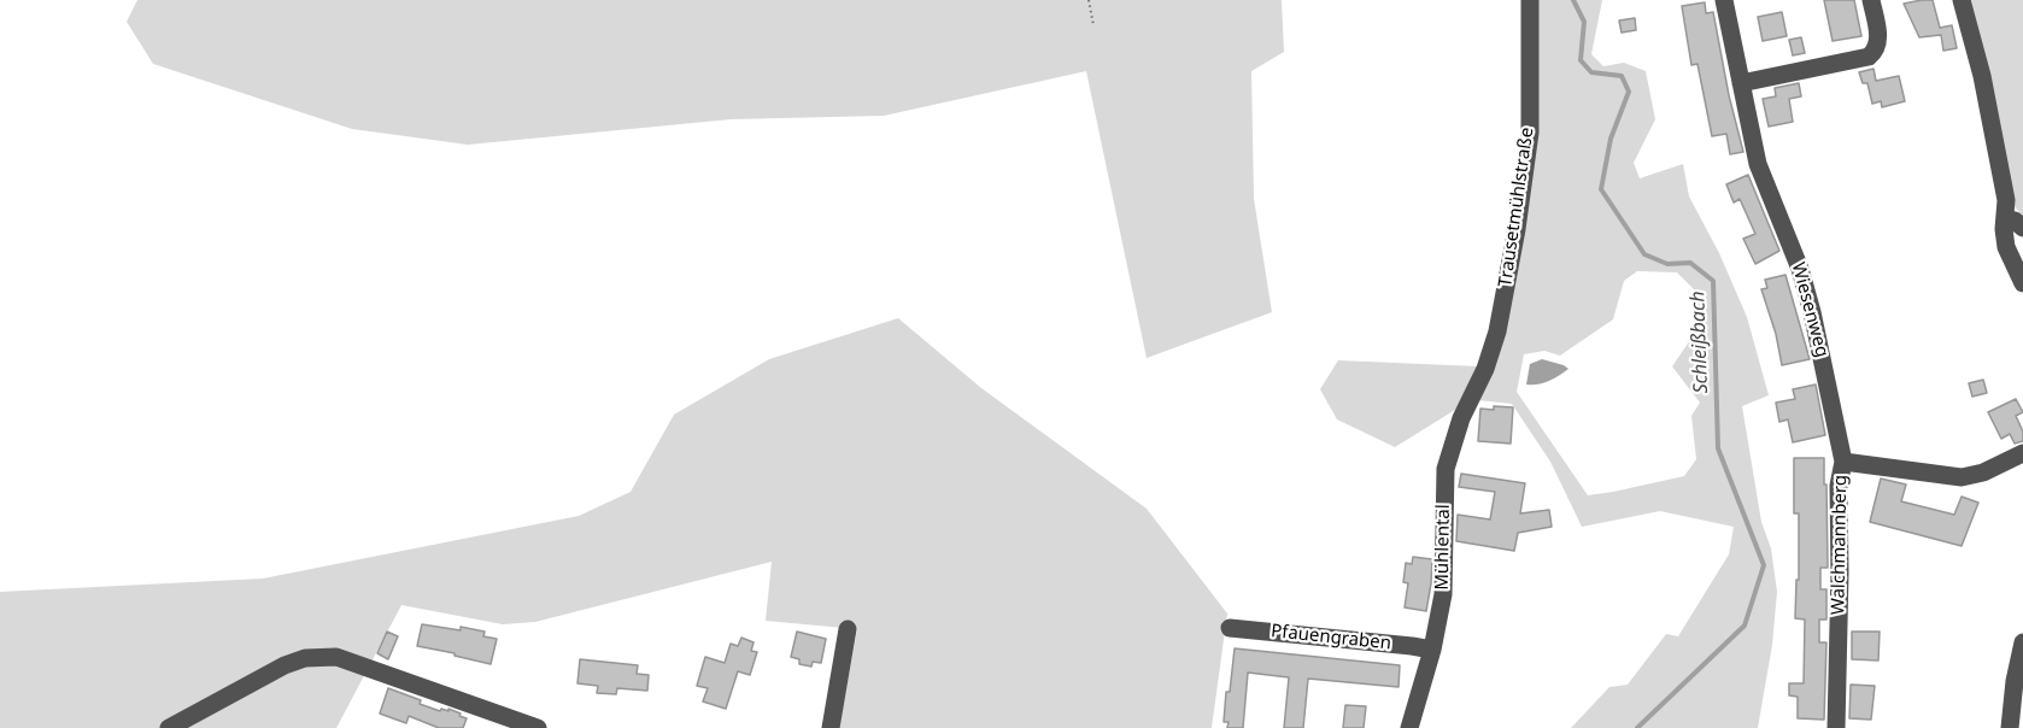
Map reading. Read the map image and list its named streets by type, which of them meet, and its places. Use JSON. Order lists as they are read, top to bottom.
{
  "streets": {
    "street": [
      "Trausetmühlstraße",
      "Wiesenweg",
      "Walchmannberg",
      "Mühlental",
      "Pfauengraben"
    ]
  },
  "crossings": [
    ["Trausetmühlstraße", "Mühlental"],
    ["Wiesenweg", "Walchmannberg"],
    ["Mühlental", "Pfauengraben"]
  ],
  "water": ["Schleißbach"]
}
